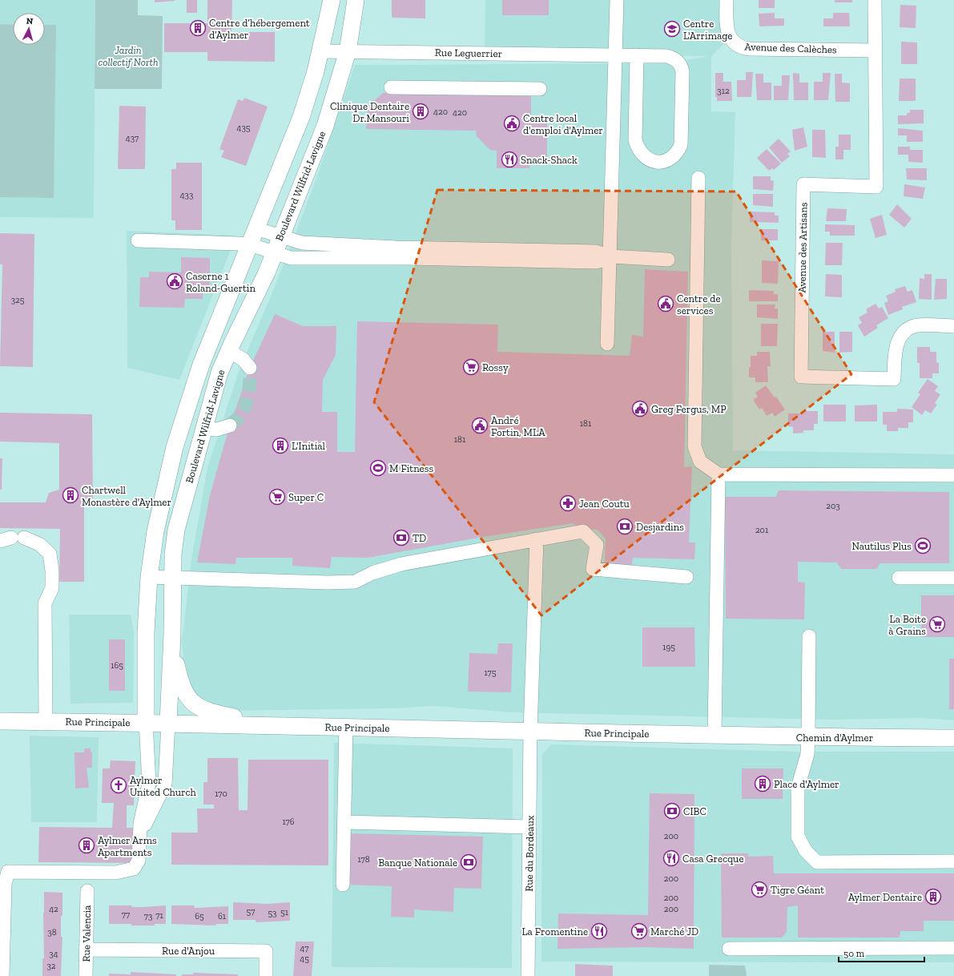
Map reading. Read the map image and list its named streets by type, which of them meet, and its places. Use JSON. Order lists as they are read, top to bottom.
{
  "streets": {
    "main road": ["Boulevard Wilfrid-Lavigne", "Rue Principale", "Chemin d'Aylmer"],
    "street": [
      "Avenue des Calèches",
      "Rue Leguerrier",
      "Avenue des Artisans",
      "Rue du Bordeaux",
      "Rue Valencia",
      "Rue d'Anjou"
    ]
  },
  "crossings": [
    ["Avenue des Calèches", "Avenue des Artisans"],
    ["Rue Leguerrier", "Boulevard Wilfrid-Lavigne"],
    ["Boulevard Wilfrid-Lavigne", "Rue Principale"],
    ["Rue Principale", "Chemin d'Aylmer"],
    ["Rue Principale", "Rue du Bordeaux"],
    ["Rue Valencia", "Rue d'Anjou"]
  ],
  "parks": ["Jardin collectif North"],
  "places": {
    "building": [
      "Centre d’hébergement d’Aylmer",
      "Clinique Dentaire Dr.Mansouri",
      "L'Initial",
      "Chartwell Monastère d'Aylmer",
      "Place d'Aylmer",
      "Aylmer Arms Apartments",
      "Aylmer Dentaire"
    ],
    "school or university": ["Centre L'Arrimage"],
    "public building": [
      "Centre local d'emploi d'Aylmer",
      "Caserne 1 Roland-Guertin",
      "Centre de services",
      "Greg Fergus, MP",
      "André Fortin, MLA"
    ],
    "restaurant": ["Snack-Shack", "Casa Grecque", "La Fromentine"],
    "supermarket": [
      "Rossy",
      "Super C",
      "La Boite à Grains",
      "Tigre Géant",
      "Marché JD"
    ],
    "sports": ["M Fitness", "Nautilus Plus"],
    "pharmacy": ["Jean Coutu"],
    "bank": [
      "Desjardins",
      "TD",
      "CIBC",
      "Banque Nationale"
    ],
    "church": ["Aylmer United Church"]
  },
  "house_numbers": [
    "312",
    "420",
    "420",
    "435",
    "437",
    "433",
    "325",
    "181",
    "181",
    "203",
    "201",
    "195",
    "165",
    "175",
    "170",
    "176",
    "200",
    "178",
    "200",
    "200",
    "42",
    "200",
    "57",
    "51",
    "53",
    "77",
    "71",
    "73",
    "65",
    "61",
    "38",
    "47",
    "34",
    "45",
    "32"
  ],
  "scale_bar": "50 m",
  "north": "top"
}
